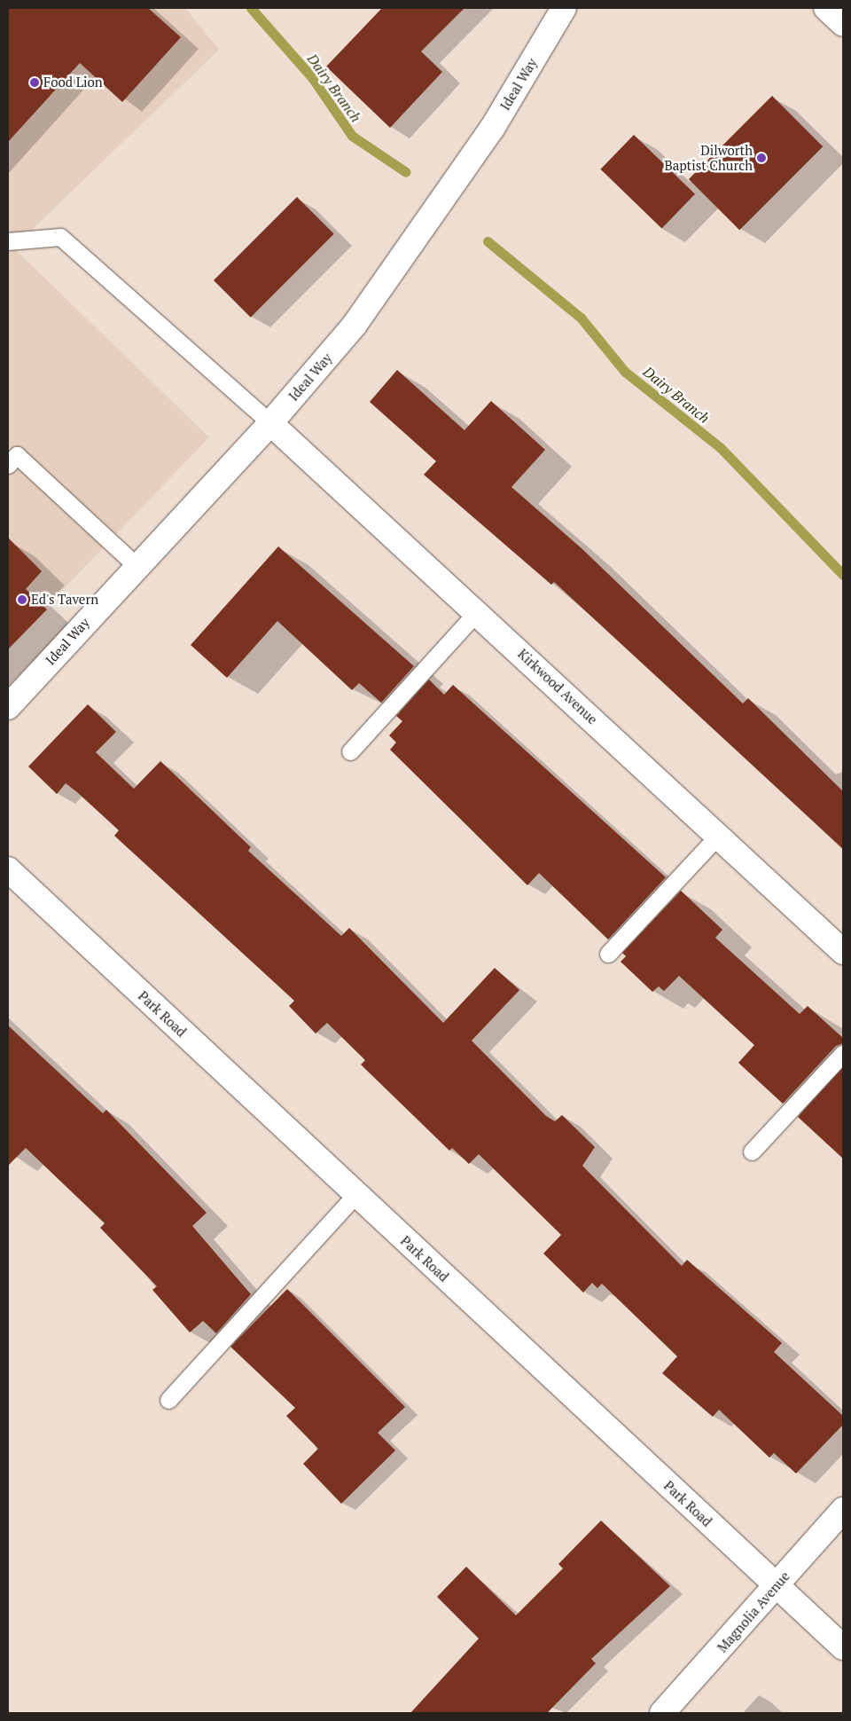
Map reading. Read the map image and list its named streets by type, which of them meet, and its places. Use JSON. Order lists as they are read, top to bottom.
{
  "streets": {
    "street": [
      "Ideal Way",
      "Kirkwood Avenue",
      "Park Road",
      "Magnolia Avenue"
    ]
  },
  "crossings": [
    ["Ideal Way", "Kirkwood Avenue"],
    ["Park Road", "Magnolia Avenue"]
  ],
  "water": ["Dairy Branch"],
  "places": ["Food Lion", "Dilworth Baptist Church", "Ed's Tavern"]
}
